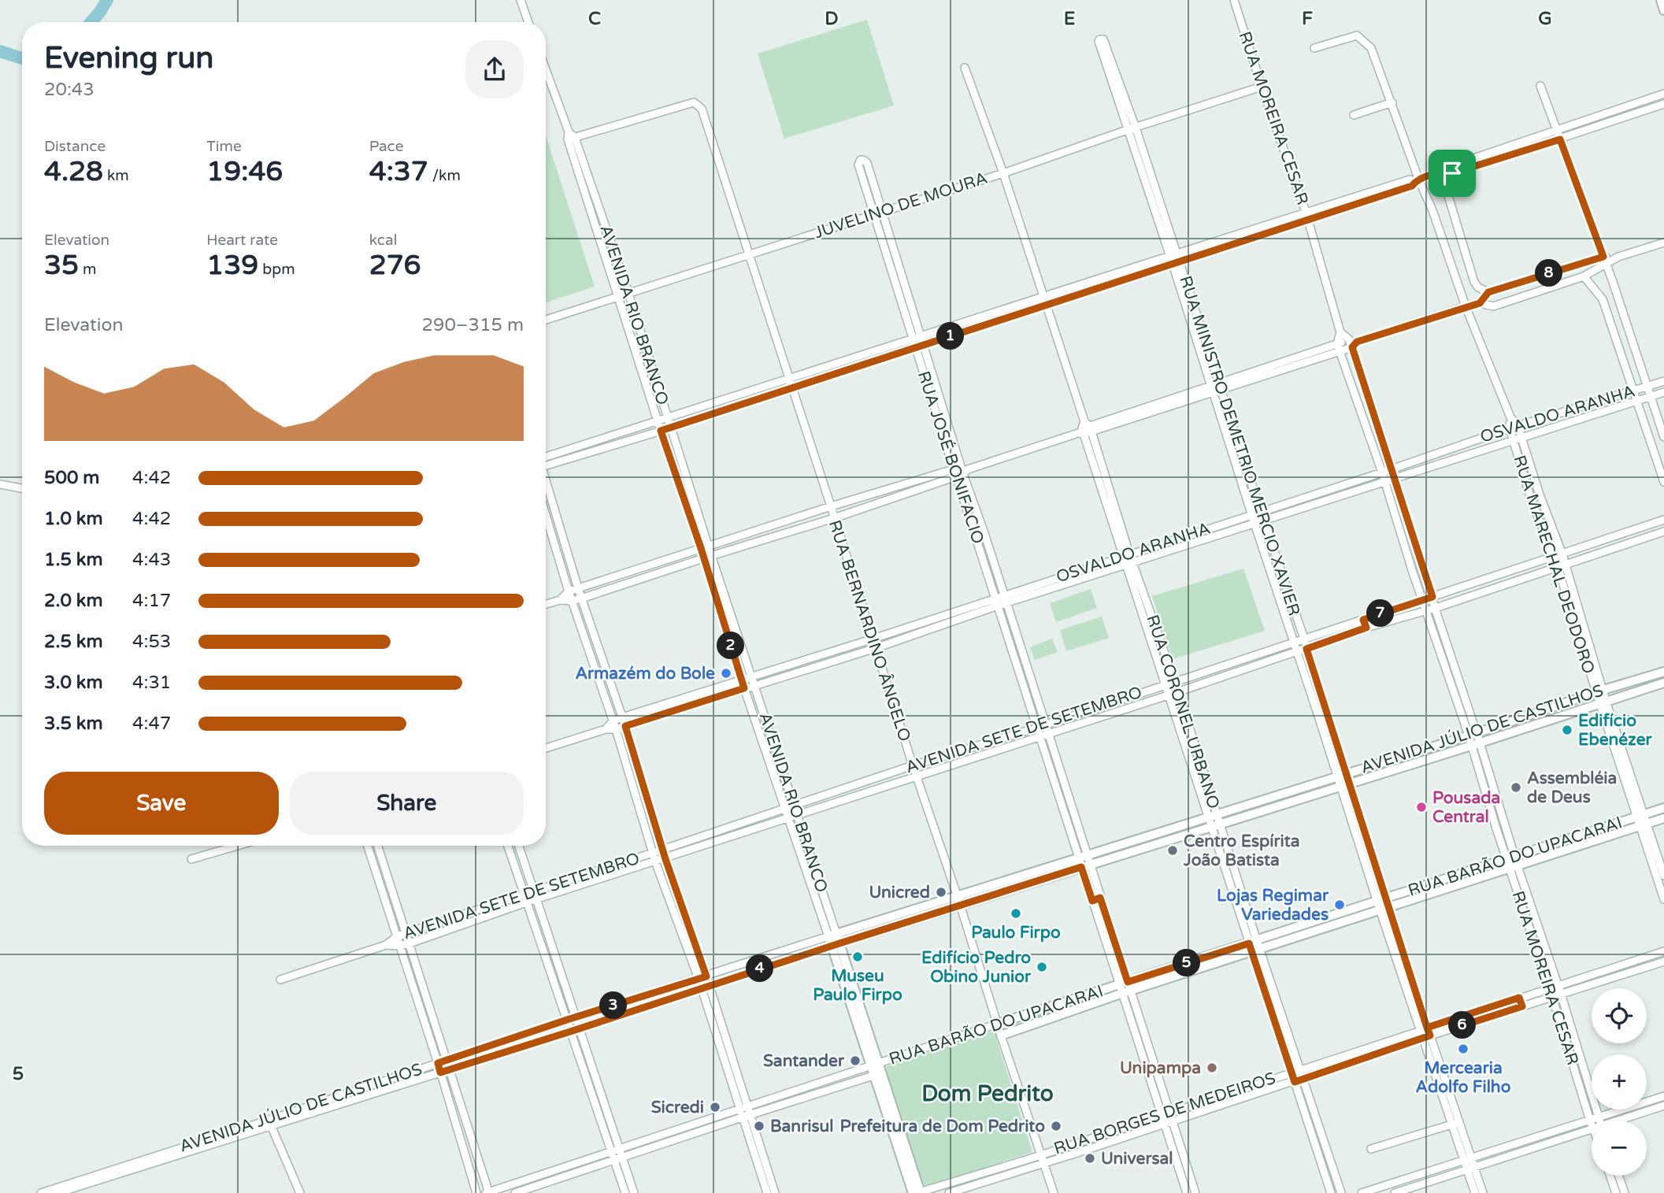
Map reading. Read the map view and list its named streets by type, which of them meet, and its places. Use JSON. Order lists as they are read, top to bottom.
{
  "streets": {
    "street": [
      "RUA MOREIRA CESAR",
      "JUVELINO DE MOURA",
      "AVENIDA RIO BRANCO",
      "OSVALDO ARANHA",
      "RUA MINISTRO DEMETRIO MERCIO XAVIER",
      "RUA JOSÉ BONIFACIO",
      "RUA MARECHAL DEODORO",
      "RUA BERNARDINO ÂNGELO",
      "RUA CORONEL URBANO",
      "AVENIDA JÚLIO DE CASTILHOS",
      "AVENIDA SETE DE SETEMBRO",
      "RUA BARÃO DO UPACARAI",
      "RUA BORGES DE MEDEIROS"
    ]
  },
  "crossings": [
    ["RUA MOREIRA CESAR", "JUVELINO DE MOURA"],
    ["RUA MOREIRA CESAR", "OSVALDO ARANHA"],
    ["RUA MOREIRA CESAR", "AVENIDA JÚLIO DE CASTILHOS"],
    ["RUA MOREIRA CESAR", "AVENIDA SETE DE SETEMBRO"],
    ["RUA MOREIRA CESAR", "RUA BARÃO DO UPACARAI"],
    ["RUA MOREIRA CESAR", "RUA BORGES DE MEDEIROS"],
    ["JUVELINO DE MOURA", "AVENIDA RIO BRANCO"],
    ["JUVELINO DE MOURA", "RUA MINISTRO DEMETRIO MERCIO XAVIER"],
    ["JUVELINO DE MOURA", "RUA JOSÉ BONIFACIO"],
    ["JUVELINO DE MOURA", "RUA BERNARDINO ÂNGELO"],
    ["JUVELINO DE MOURA", "RUA CORONEL URBANO"],
    ["AVENIDA RIO BRANCO", "OSVALDO ARANHA"],
    ["AVENIDA RIO BRANCO", "RUA BERNARDINO ÂNGELO"],
    ["AVENIDA RIO BRANCO", "AVENIDA JÚLIO DE CASTILHOS"],
    ["AVENIDA RIO BRANCO", "AVENIDA SETE DE SETEMBRO"],
    ["AVENIDA RIO BRANCO", "RUA BARÃO DO UPACARAI"],
    ["AVENIDA RIO BRANCO", "RUA BORGES DE MEDEIROS"],
    ["OSVALDO ARANHA", "RUA MINISTRO DEMETRIO MERCIO XAVIER"],
    ["OSVALDO ARANHA", "RUA JOSÉ BONIFACIO"],
    ["OSVALDO ARANHA", "RUA MARECHAL DEODORO"],
    ["OSVALDO ARANHA", "RUA BERNARDINO ÂNGELO"],
    ["OSVALDO ARANHA", "RUA CORONEL URBANO"],
    ["RUA MINISTRO DEMETRIO MERCIO XAVIER", "AVENIDA JÚLIO DE CASTILHOS"],
    ["RUA MINISTRO DEMETRIO MERCIO XAVIER", "AVENIDA SETE DE SETEMBRO"],
    ["RUA MINISTRO DEMETRIO MERCIO XAVIER", "RUA BARÃO DO UPACARAI"],
    ["RUA MINISTRO DEMETRIO MERCIO XAVIER", "RUA BORGES DE MEDEIROS"],
    ["RUA JOSÉ BONIFACIO", "AVENIDA JÚLIO DE CASTILHOS"],
    ["RUA JOSÉ BONIFACIO", "AVENIDA SETE DE SETEMBRO"],
    ["RUA JOSÉ BONIFACIO", "RUA BARÃO DO UPACARAI"],
    ["RUA JOSÉ BONIFACIO", "RUA BORGES DE MEDEIROS"],
    ["RUA MARECHAL DEODORO", "AVENIDA JÚLIO DE CASTILHOS"],
    ["RUA MARECHAL DEODORO", "AVENIDA SETE DE SETEMBRO"],
    ["RUA MARECHAL DEODORO", "RUA BARÃO DO UPACARAI"],
    ["RUA BERNARDINO ÂNGELO", "AVENIDA JÚLIO DE CASTILHOS"],
    ["RUA BERNARDINO ÂNGELO", "AVENIDA SETE DE SETEMBRO"],
    ["RUA BERNARDINO ÂNGELO", "RUA BARÃO DO UPACARAI"],
    ["RUA BERNARDINO ÂNGELO", "RUA BORGES DE MEDEIROS"],
    ["RUA CORONEL URBANO", "AVENIDA JÚLIO DE CASTILHOS"],
    ["RUA CORONEL URBANO", "AVENIDA SETE DE SETEMBRO"],
    ["RUA CORONEL URBANO", "RUA BARÃO DO UPACARAI"],
    ["RUA CORONEL URBANO", "RUA BORGES DE MEDEIROS"]
  ],
  "districts": ["Dom Pedrito"],
  "places": [
    "Armazém do Bole",
    "Edifício Ebenézer",
    "Assembléia de Deus",
    "Pousada Central",
    "Centro Espírita João Batista",
    "Unicred",
    "Lojas Regimar Variedades",
    "Paulo Firpo",
    "Museu Paulo Firpo",
    "Edifício Pedro Obino Junior",
    "Mercearia Adolfo Filho",
    "Santander",
    "Unipampa",
    "Sicredi",
    "Banrisul",
    "Prefeitura de Dom Pedrito",
    "Universal"
  ],
  "page": {
    "heading": ["Evening run", "20:43"],
    "stats": [
      ["Distance", "4.28 km"],
      ["Time", "19:46"],
      ["Pace", "4:37 /km"],
      ["Elevation", "35 m"],
      ["Heart rate", "139 bpm"],
      ["kcal", "276"]
    ],
    "pins": [
      "8",
      "1",
      "7",
      "2",
      "5",
      "4",
      "3",
      "6"
    ],
    "chart": ["Elevation", "290–315 m"],
    "list": [
      {
        "name": "500 m",
        "note": "4:42"
      },
      {
        "name": "1.0 km",
        "note": "4:42"
      },
      {
        "name": "1.5 km",
        "note": "4:43"
      },
      {
        "name": "2.0 km",
        "note": "4:17"
      },
      {
        "name": "2.5 km",
        "note": "4:53"
      },
      {
        "name": "3.0 km",
        "note": "4:31"
      },
      {
        "name": "3.5 km",
        "note": "4:47"
      }
    ],
    "buttons": ["Save", "Share"],
    "map_buttons": ["+", "−"]
  },
  "grid": {
    "columns": [
      "C",
      "D",
      "E",
      "F",
      "G"
    ],
    "rows": ["5"]
  }
}
